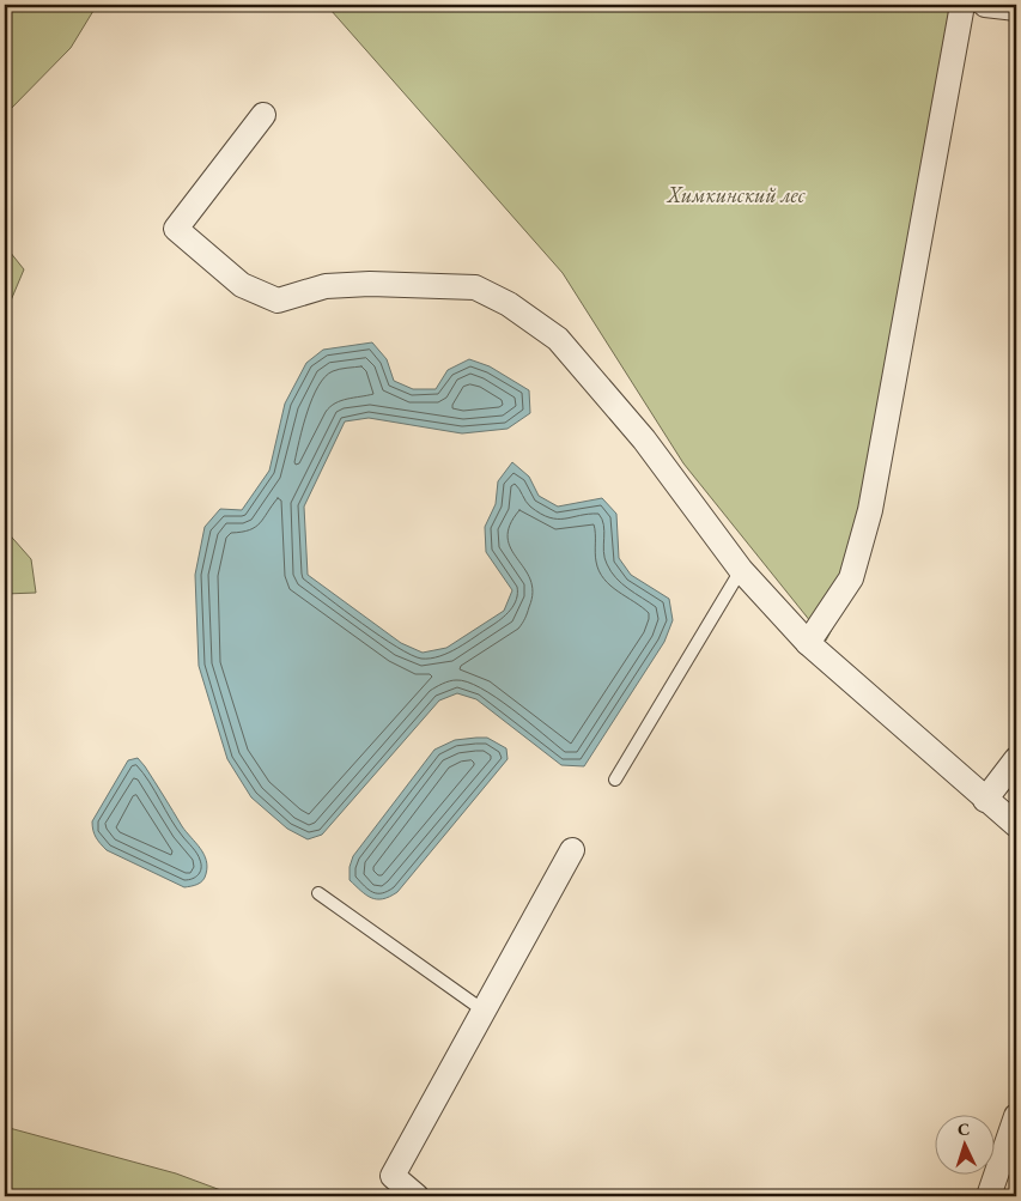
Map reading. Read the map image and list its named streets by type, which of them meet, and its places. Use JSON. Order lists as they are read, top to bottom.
{
  "parks": ["Химкинский лес"],
  "north": "top"
}
